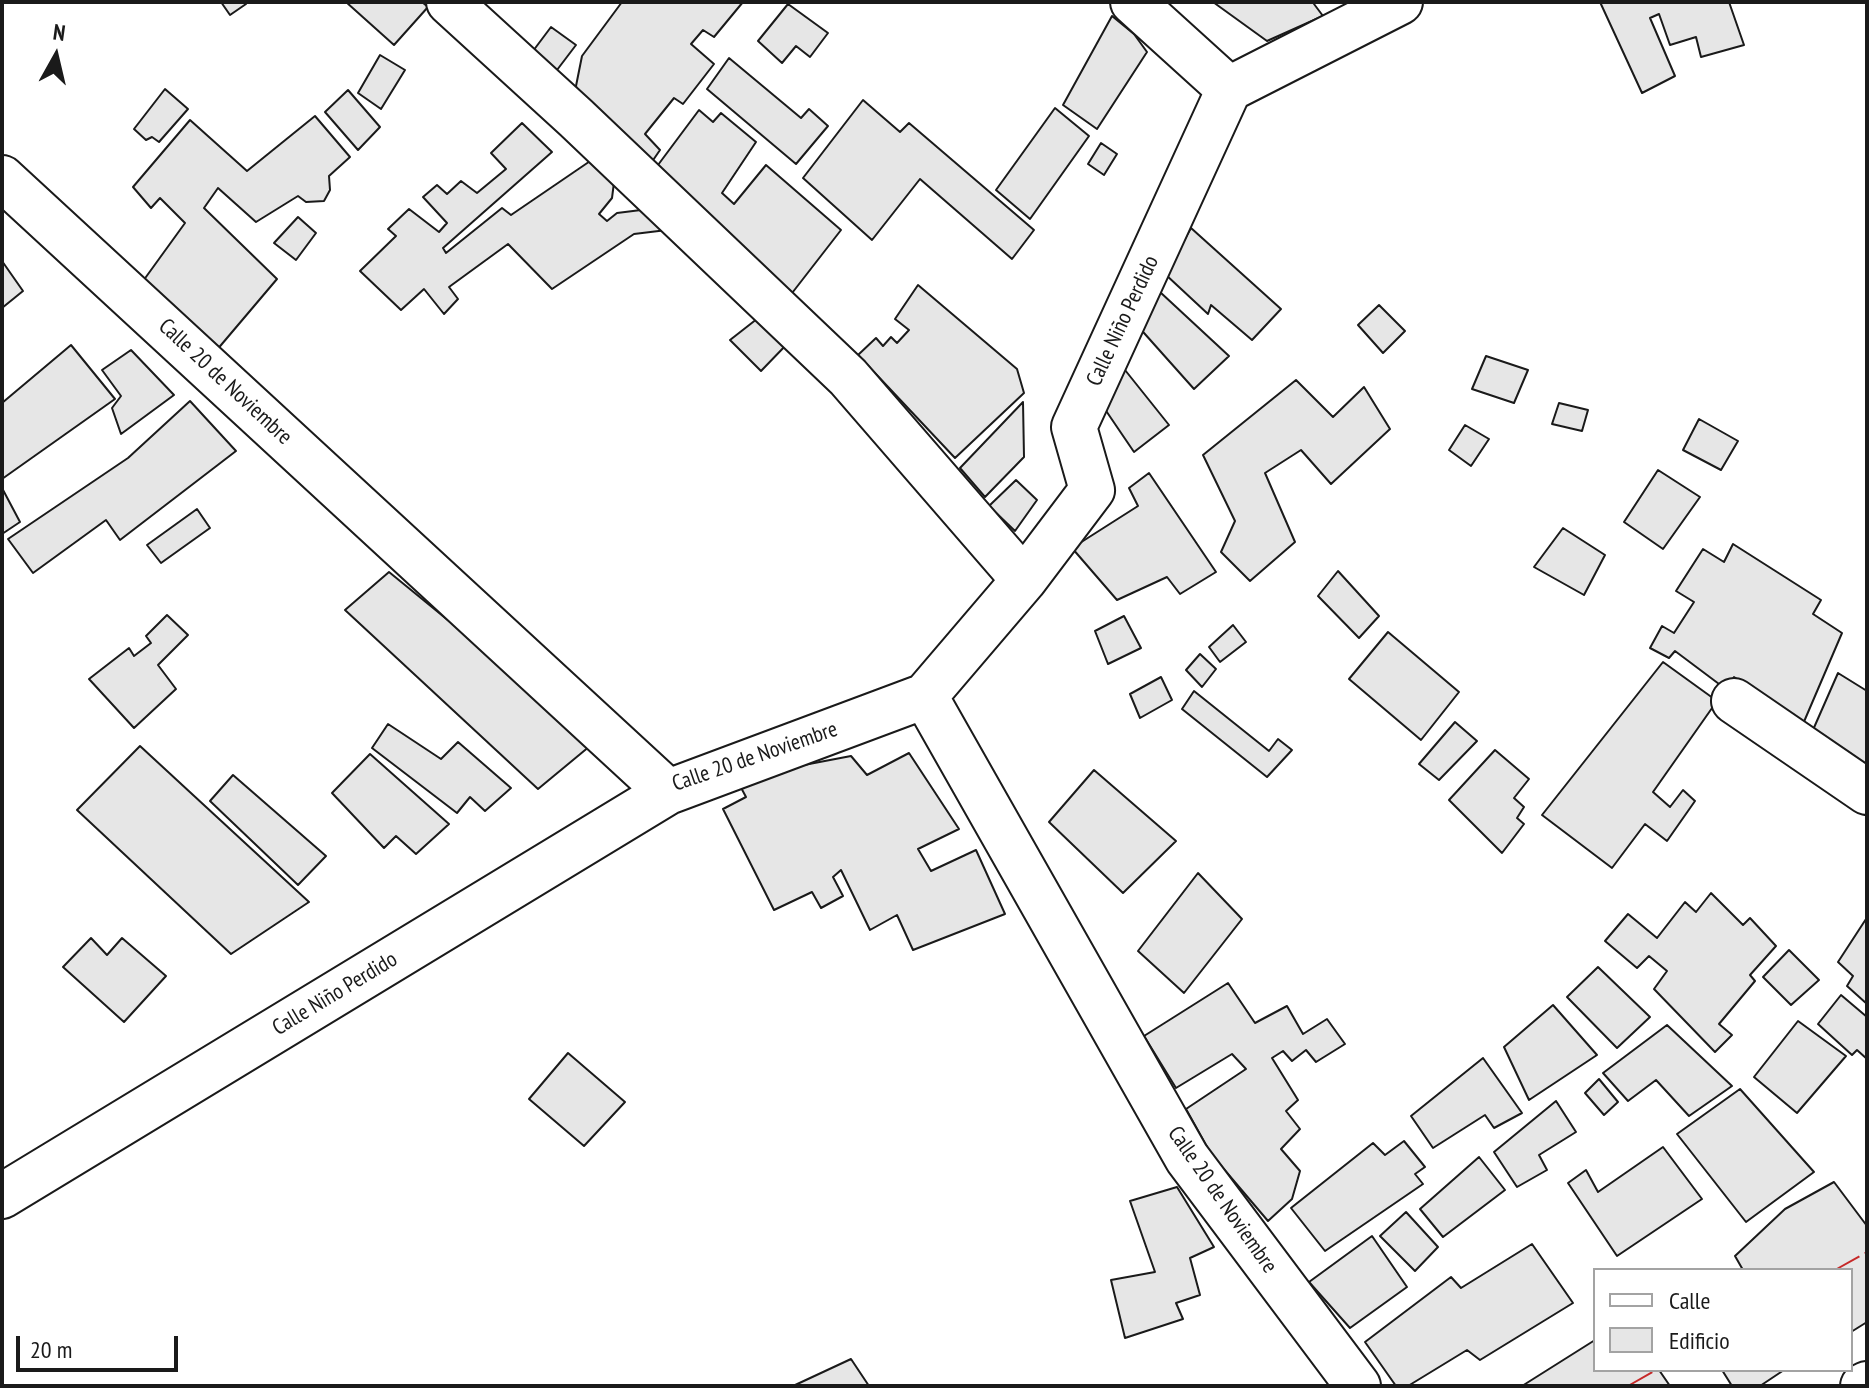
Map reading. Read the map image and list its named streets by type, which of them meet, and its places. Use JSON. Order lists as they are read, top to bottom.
{
  "streets": {
    "street": ["Calle Niño Perdido", "Calle 20 de Noviembre"]
  },
  "crossings": [
    ["Calle Niño Perdido", "Calle 20 de Noviembre"]
  ],
  "legend": ["Calle", "Edificio"],
  "scale_bar": "20 m",
  "north": "top"
}
